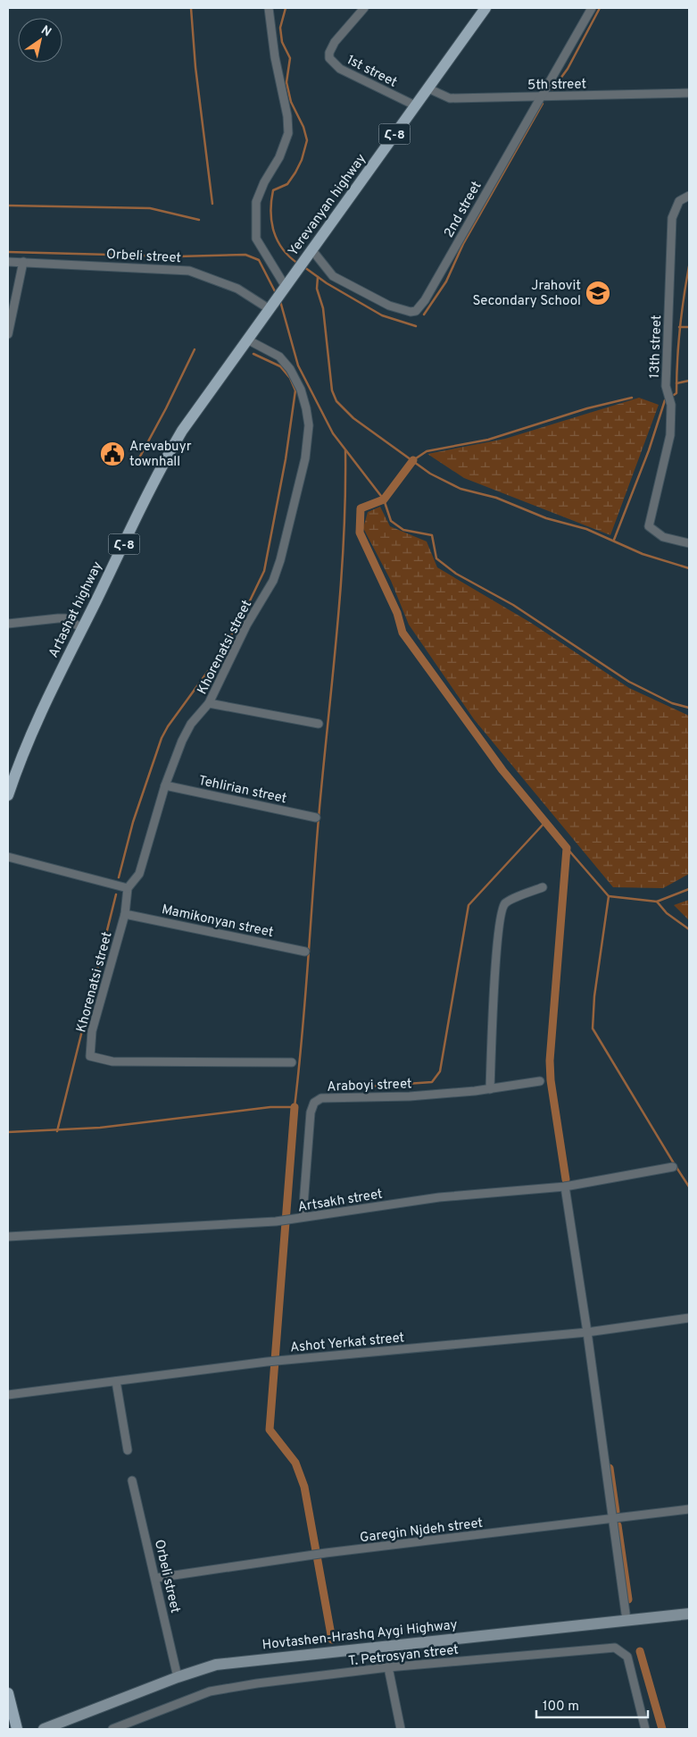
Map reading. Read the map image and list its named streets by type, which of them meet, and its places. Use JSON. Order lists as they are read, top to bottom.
{
  "streets": {
    "main road": ["Հ-8", "Yerevanyan highway", "Artashat highway"],
    "street": [
      "1st street",
      "5th street",
      "2nd street",
      "Orbeli street",
      "13th street",
      "Khorenatsi street",
      "Tehlirian street",
      "Mamikonyan street",
      "Araboyi street",
      "Artsakh street",
      "Ashot Yerkat street",
      "Garegin Njdeh street",
      "Hovtashen-Hrashq Aygi Highway",
      "T. Petrosyan street"
    ]
  },
  "crossings": [
    ["1st street", "Yerevanyan highway"],
    ["5th street", "Yerevanyan highway"],
    ["5th street", "2nd street"],
    ["Yerevanyan highway", "2nd street"],
    ["Yerevanyan highway", "Orbeli street"],
    ["Yerevanyan highway", "Artashat highway"],
    ["Orbeli street", "Artashat highway"],
    ["Orbeli street", "Garegin Njdeh street"],
    ["Orbeli street", "Hovtashen-Hrashq Aygi Highway"],
    ["Artashat highway", "Khorenatsi street"],
    ["Khorenatsi street", "Tehlirian street"],
    ["Khorenatsi street", "Mamikonyan street"],
    ["Araboyi street", "Artsakh street"]
  ],
  "places": {
    "school or university": ["Jrahovit Secondary School"],
    "public building": ["Arevabuyr townhall"]
  },
  "scale_bar": "100 m",
  "north": "top right"
}
